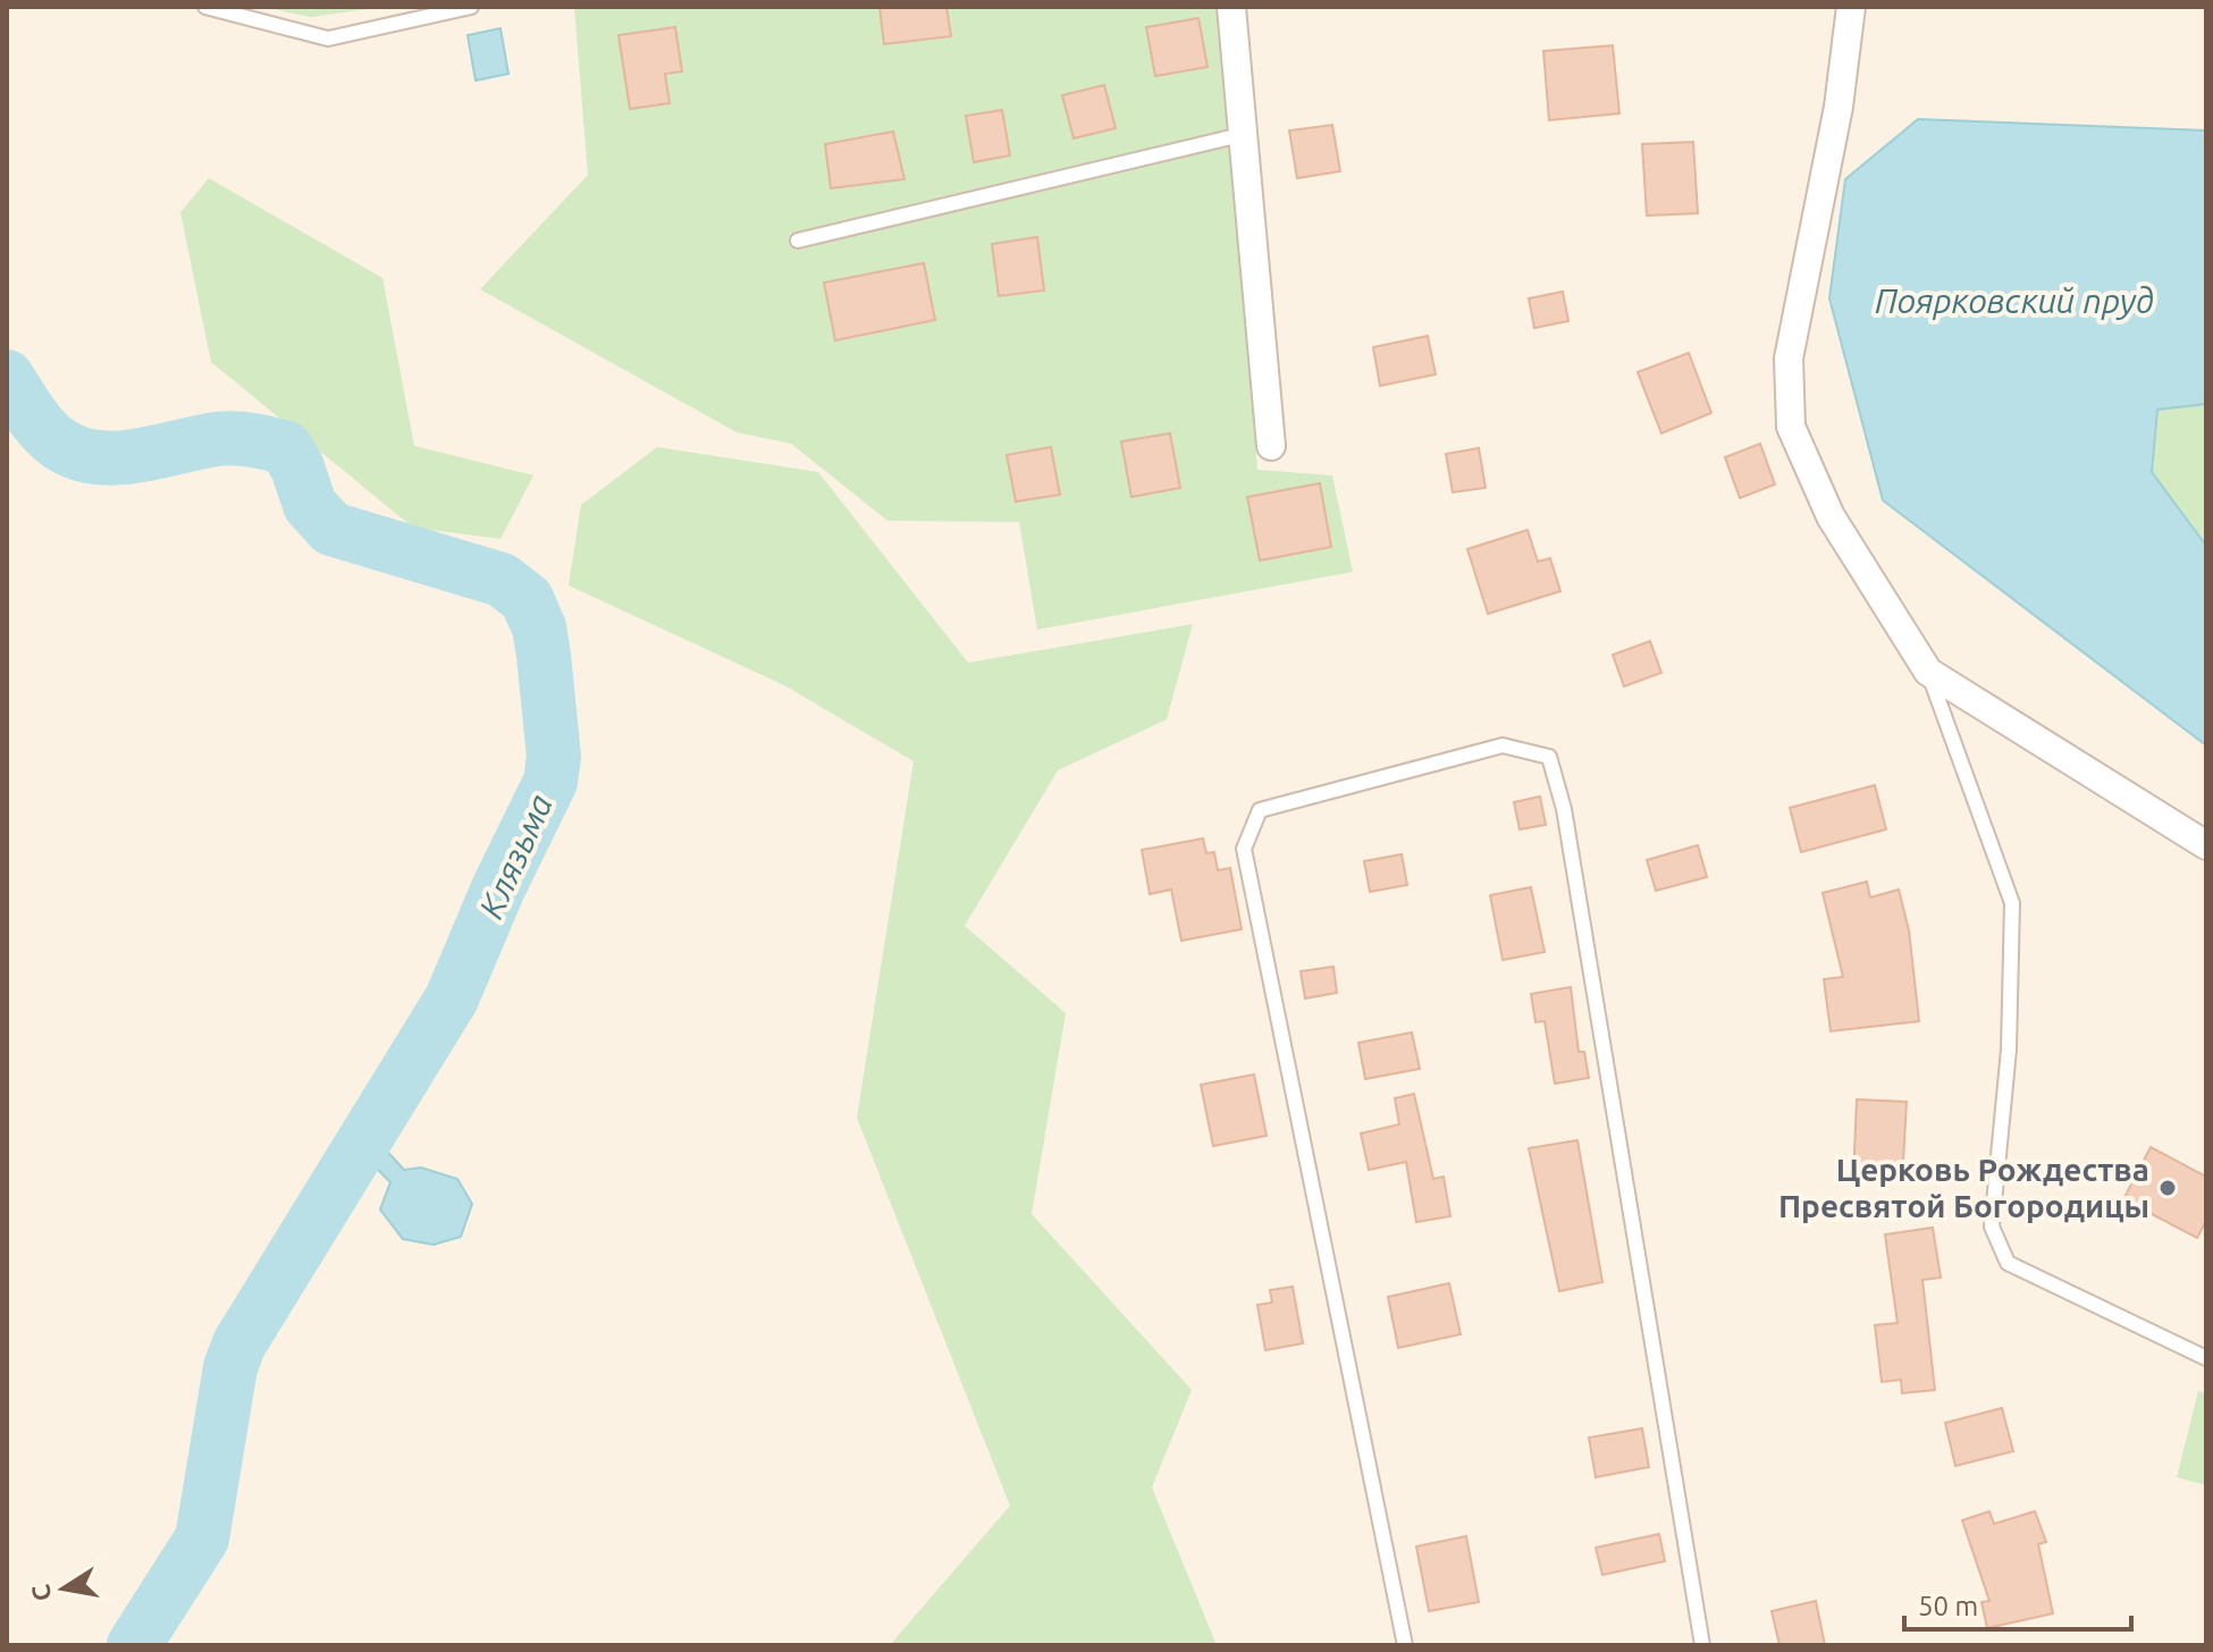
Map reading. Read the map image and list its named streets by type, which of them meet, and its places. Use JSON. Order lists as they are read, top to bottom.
{
  "water": ["Поярковский пруд", "Клязьма"],
  "places": ["Церковь Рождества Пресвятой Богородицы"],
  "scale_bar": "50 m",
  "north": "left"
}
